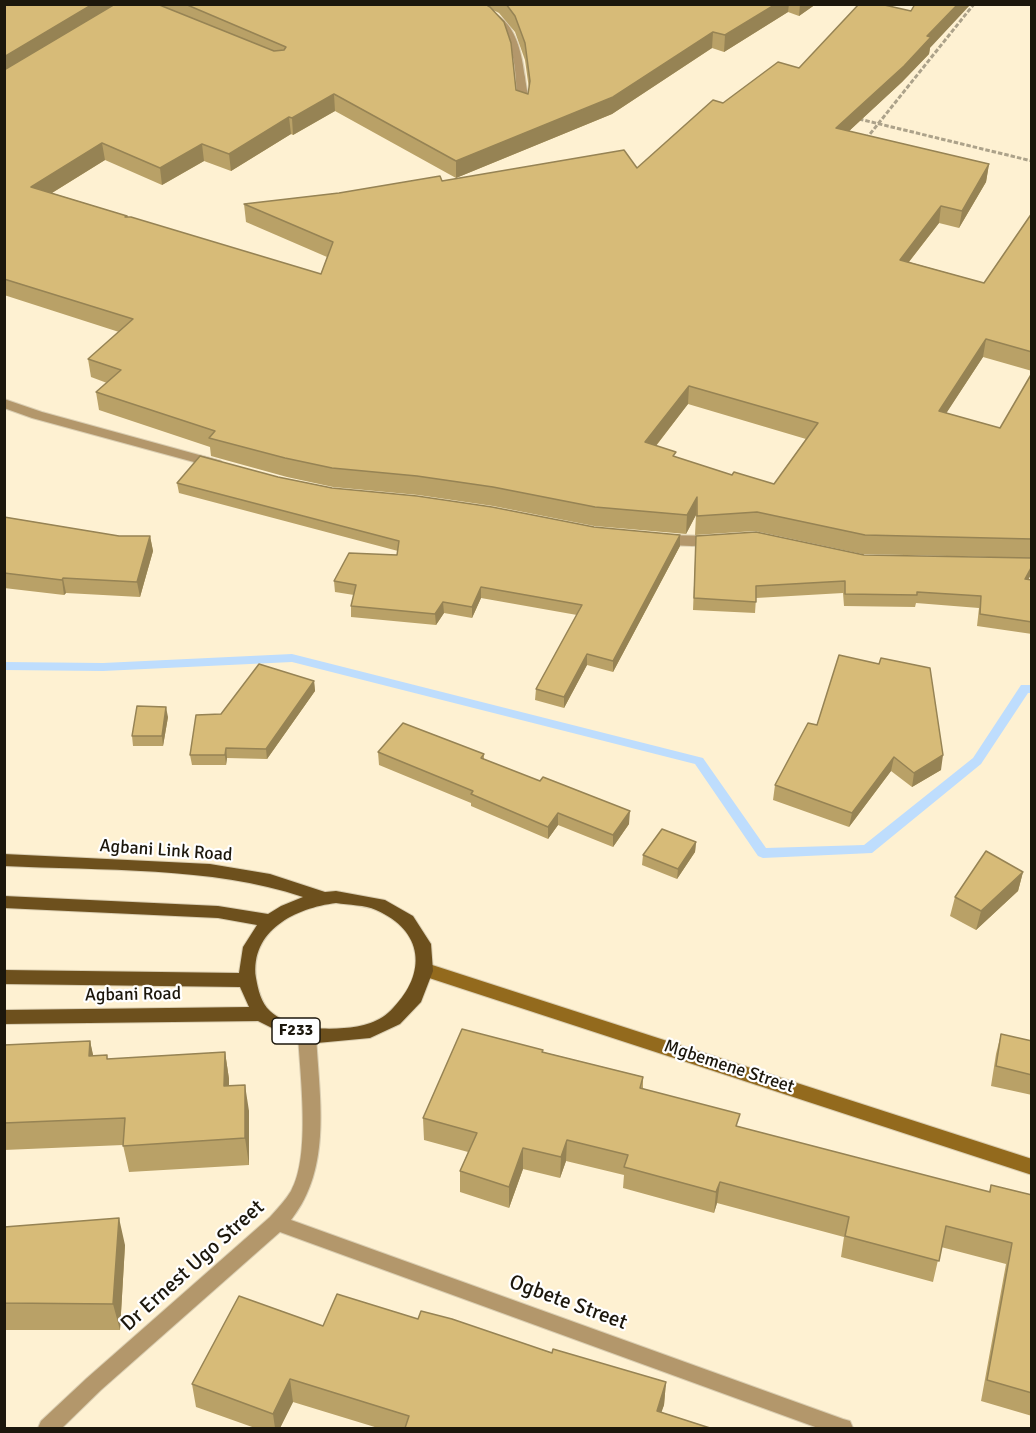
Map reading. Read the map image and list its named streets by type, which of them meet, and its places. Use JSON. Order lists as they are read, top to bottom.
{
  "streets": {
    "main road": [
      "Agbani Link Road",
      "Agbani Road",
      "F233",
      "Mgbemene Street"
    ],
    "street": ["Dr Ernest Ugo Street", "Ogbete Street"]
  },
  "crossings": [
    ["Agbani Link Road", "Agbani Road"],
    ["Agbani Link Road", "F233"],
    ["Agbani Link Road", "Mgbemene Street"],
    ["Agbani Link Road", "Dr Ernest Ugo Street"],
    ["Agbani Road", "F233"],
    ["Agbani Road", "Mgbemene Street"],
    ["Agbani Road", "Dr Ernest Ugo Street"],
    ["F233", "Mgbemene Street"],
    ["F233", "Dr Ernest Ugo Street"],
    ["Mgbemene Street", "Dr Ernest Ugo Street"],
    ["Dr Ernest Ugo Street", "Ogbete Street"]
  ]
}
